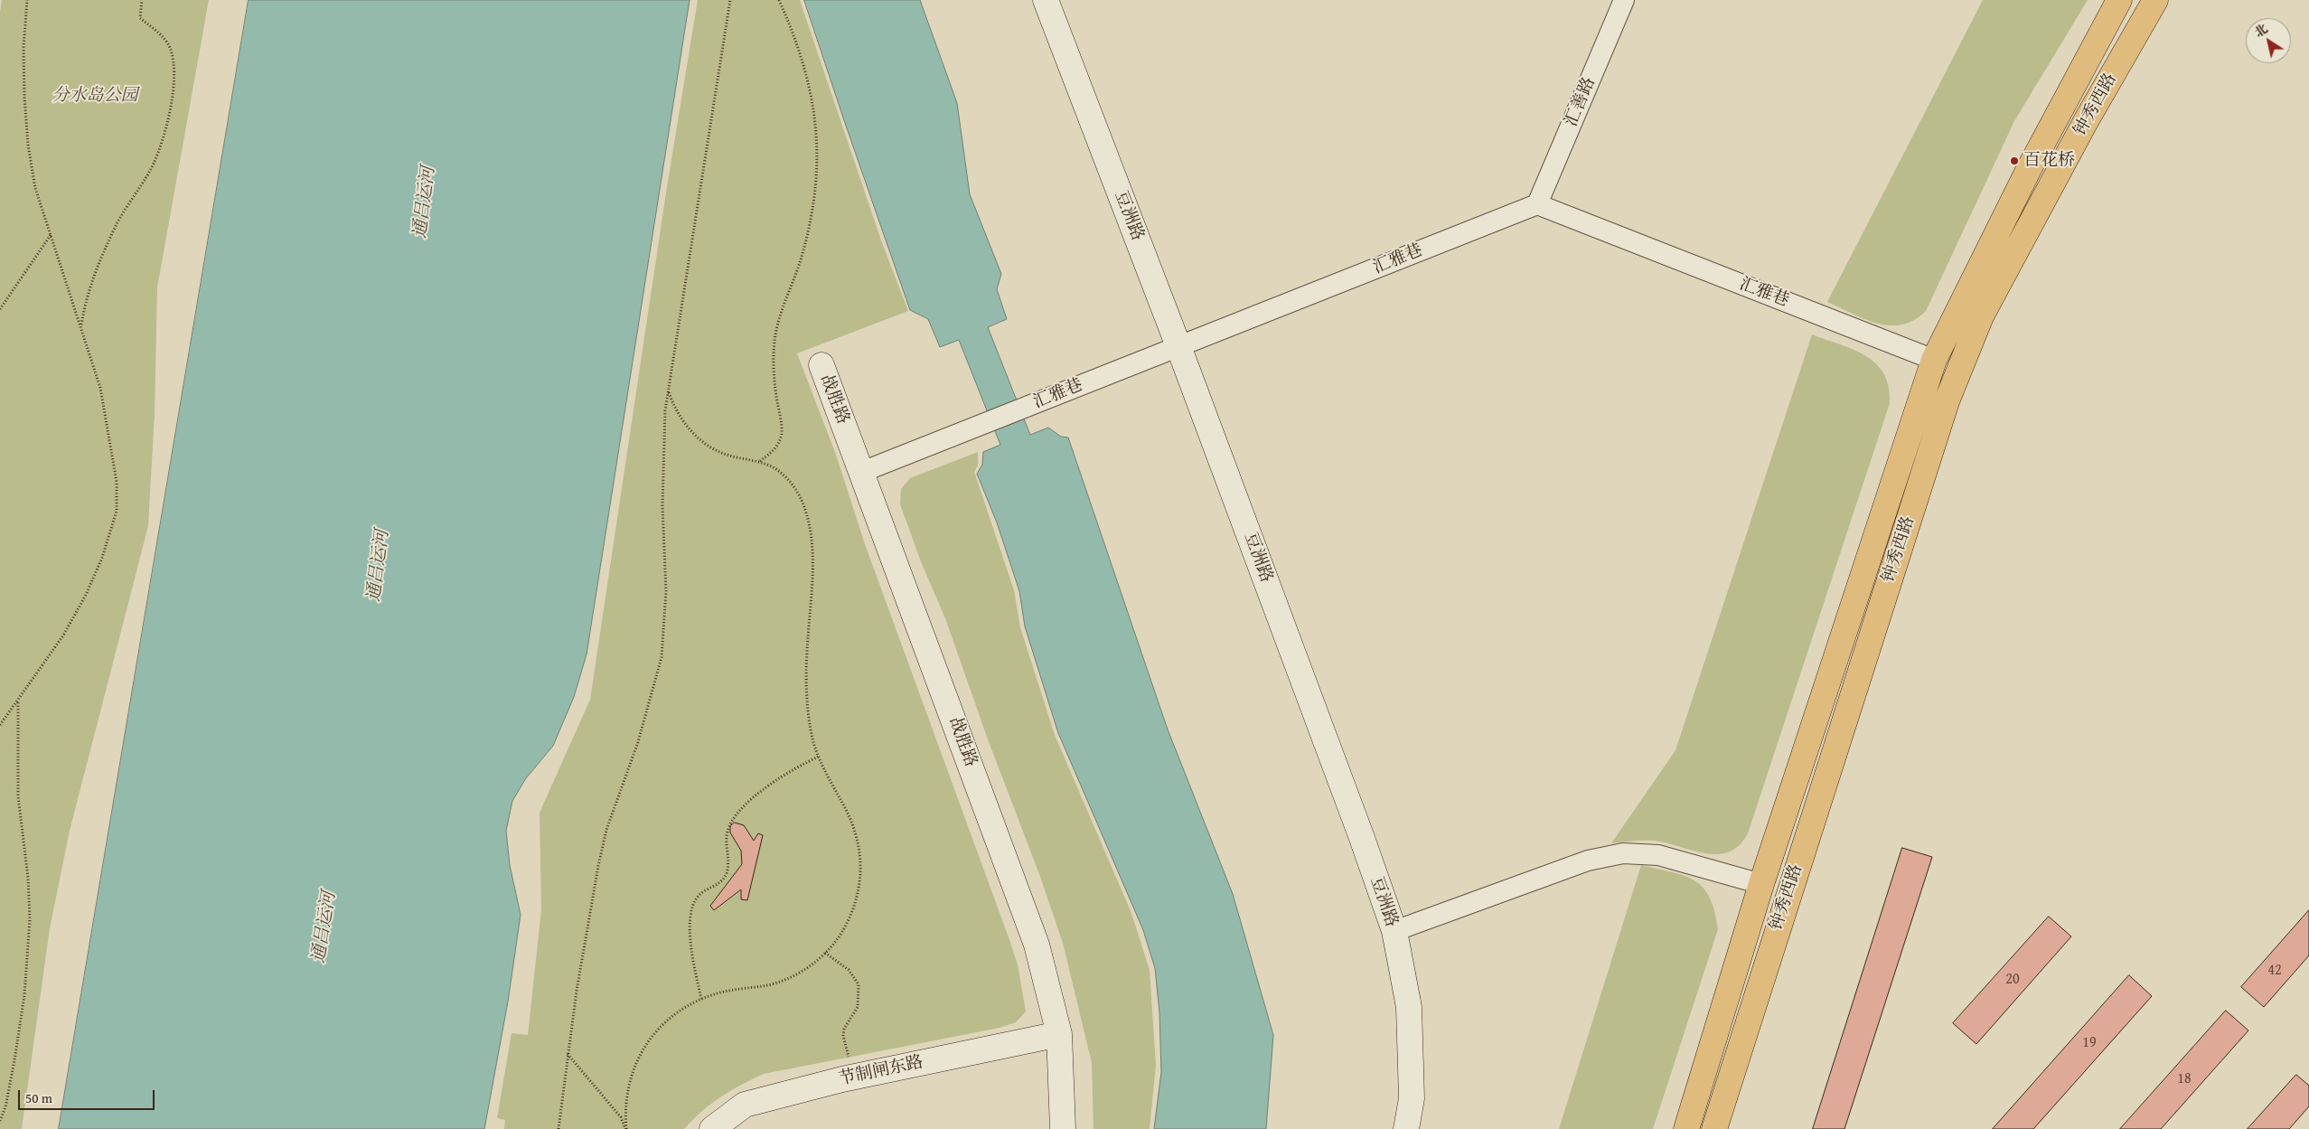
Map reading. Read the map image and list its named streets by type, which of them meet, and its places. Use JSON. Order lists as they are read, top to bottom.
{
  "streets": {
    "main road": ["钟秀西路"],
    "street": [
      "汇善路",
      "豆洲路",
      "汇雅巷",
      "战胜路",
      "节制闸东路"
    ]
  },
  "crossings": [
    ["汇善路", "汇雅巷"],
    ["钟秀西路", "汇雅巷"],
    ["豆洲路", "汇雅巷"],
    ["汇雅巷", "战胜路"],
    ["战胜路", "节制闸东路"]
  ],
  "water": ["通吕运河"],
  "parks": ["分水岛公园"],
  "places": ["百花桥"],
  "house_numbers": [
    "42",
    "20",
    "19",
    "18"
  ],
  "scale_bar": "50 m",
  "north": "top left"
}
